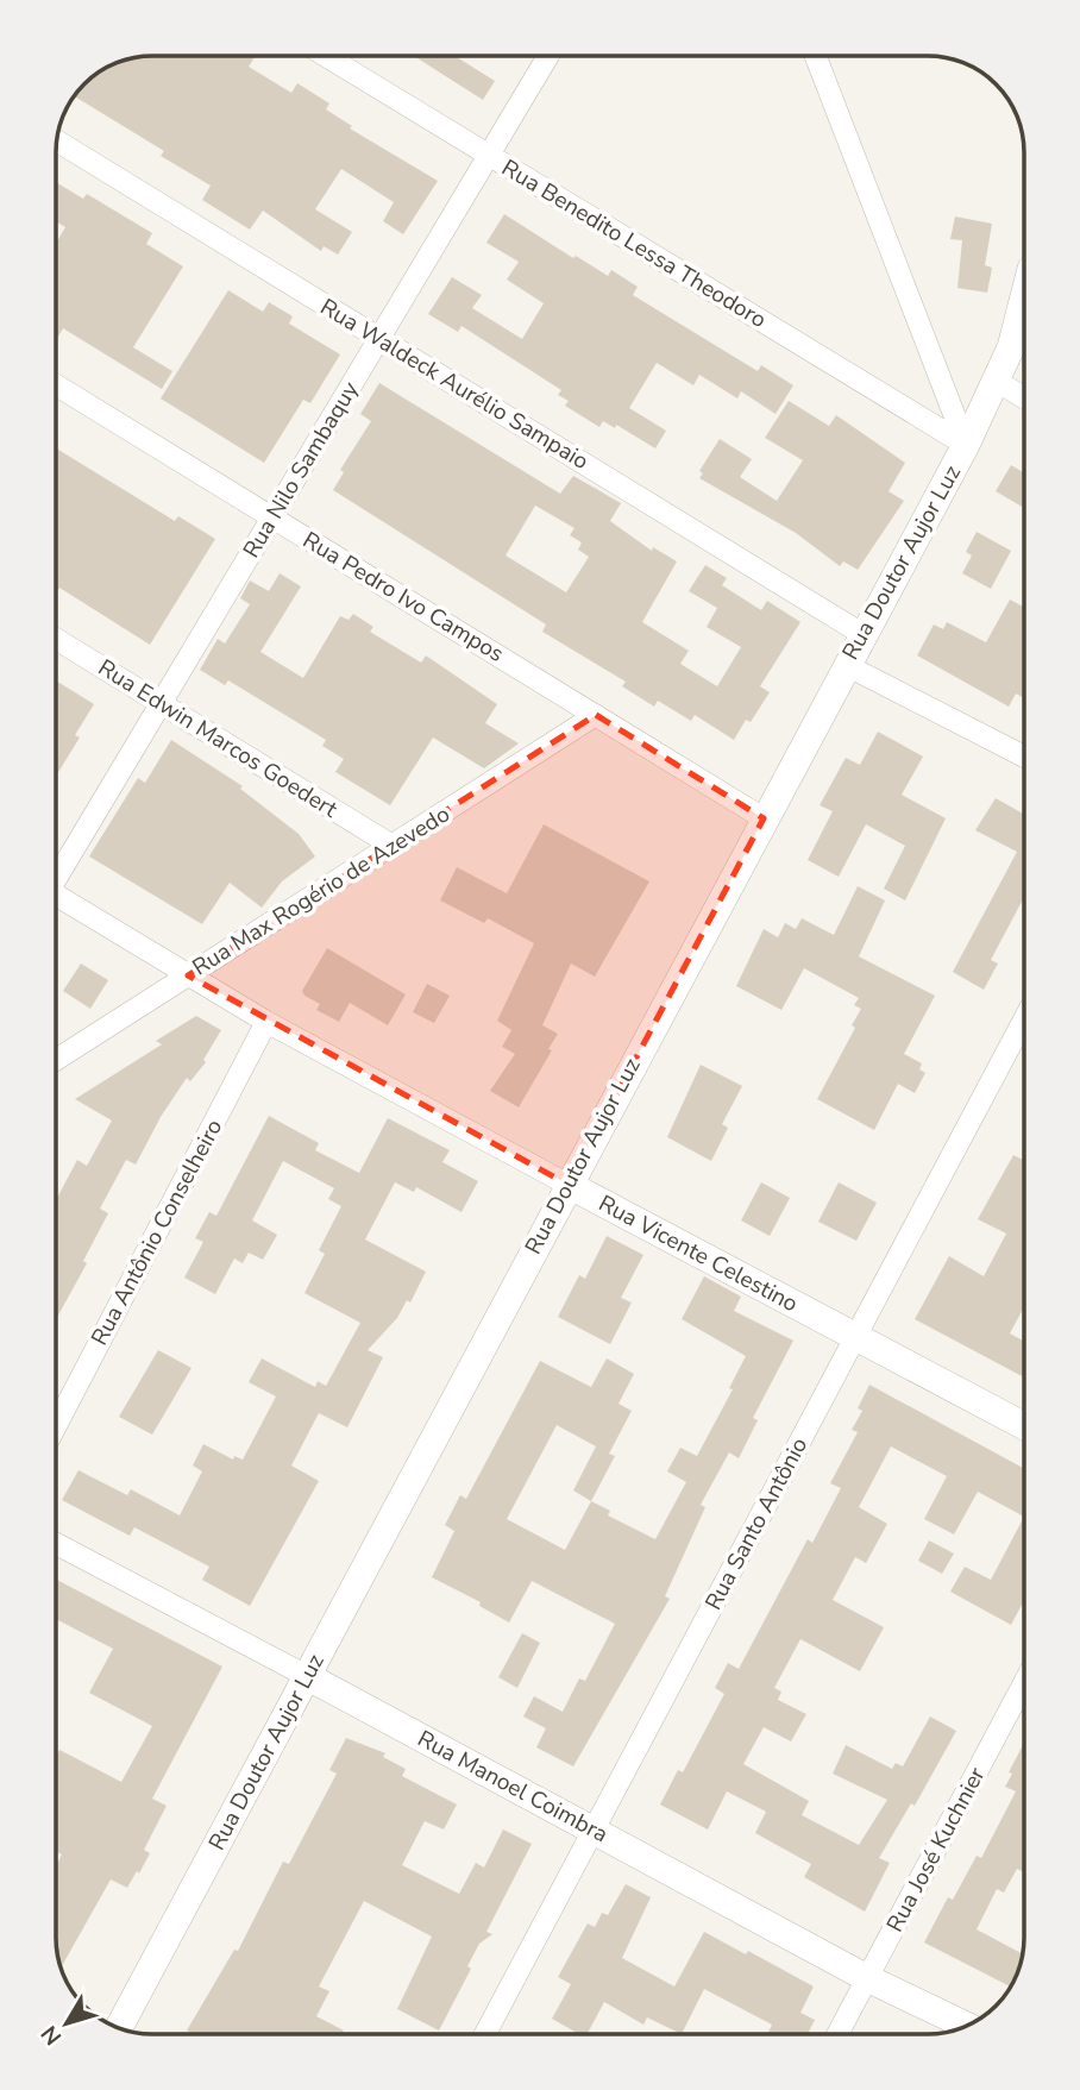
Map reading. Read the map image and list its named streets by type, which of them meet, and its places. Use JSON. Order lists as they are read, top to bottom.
{
  "streets": {
    "street": [
      "Rua Benedito Lessa Theodoro",
      "Rua Waldeck Aurélio Sampaio",
      "Rua Nilo Sambaquy",
      "Rua Doutor Aujor Luz",
      "Rua Pedro Ivo Campos",
      "Rua Edwin Marcos Goedert",
      "Rua Max Rogério de Azevedo",
      "Rua Antônio Conselheiro",
      "Rua Vicente Celestino",
      "Rua Santo Antônio",
      "Rua Manoel Coimbra",
      "Rua José Kuchnier"
    ]
  },
  "crossings": [
    ["Rua Benedito Lessa Theodoro", "Rua Nilo Sambaquy"],
    ["Rua Benedito Lessa Theodoro", "Rua Doutor Aujor Luz"],
    ["Rua Waldeck Aurélio Sampaio", "Rua Nilo Sambaquy"],
    ["Rua Waldeck Aurélio Sampaio", "Rua Doutor Aujor Luz"],
    ["Rua Nilo Sambaquy", "Rua Pedro Ivo Campos"],
    ["Rua Nilo Sambaquy", "Rua Edwin Marcos Goedert"],
    ["Rua Doutor Aujor Luz", "Rua Pedro Ivo Campos"],
    ["Rua Doutor Aujor Luz", "Rua Vicente Celestino"],
    ["Rua Doutor Aujor Luz", "Rua Manoel Coimbra"],
    ["Rua Pedro Ivo Campos", "Rua Max Rogério de Azevedo"],
    ["Rua Edwin Marcos Goedert", "Rua Max Rogério de Azevedo"],
    ["Rua Max Rogério de Azevedo", "Rua Vicente Celestino"],
    ["Rua Antônio Conselheiro", "Rua Vicente Celestino"],
    ["Rua Vicente Celestino", "Rua Santo Antônio"],
    ["Rua Santo Antônio", "Rua Manoel Coimbra"],
    ["Rua Manoel Coimbra", "Rua José Kuchnier"]
  ],
  "north": "bottom left"
}
